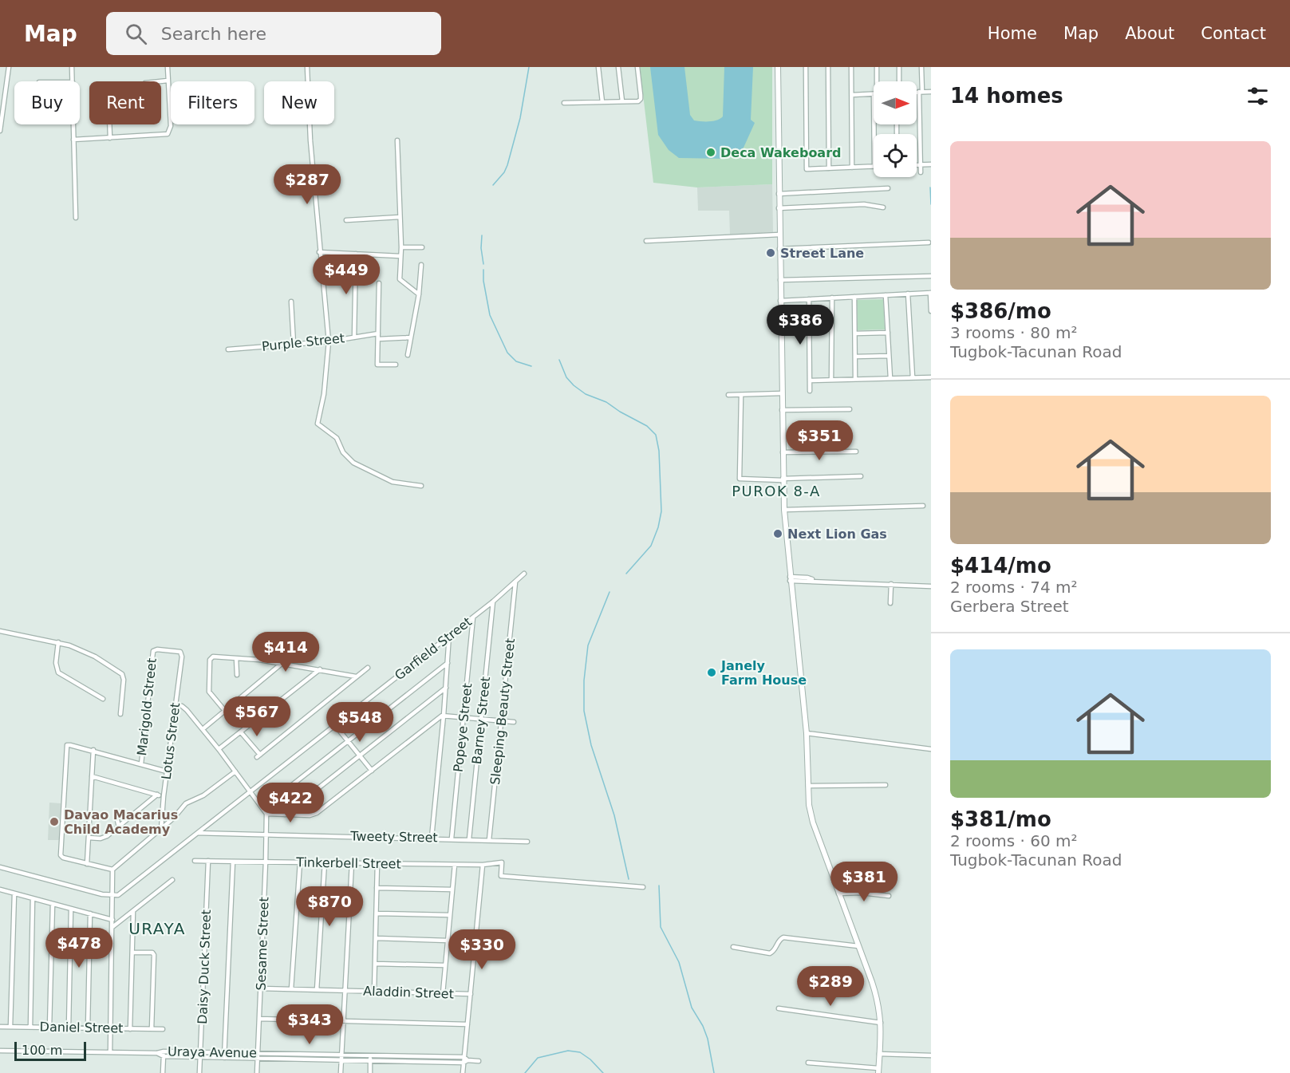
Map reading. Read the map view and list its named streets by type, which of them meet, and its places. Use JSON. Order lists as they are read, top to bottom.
{
  "streets": {
    "street": [
      "Purple Street",
      "Garfield Street",
      "Marigold Street",
      "Sleeping Beauty Street",
      "Barney Street",
      "Popeye Street",
      "Lotus Street",
      "Tweety Street",
      "Tinkerbell Street",
      "Sesame Street",
      "Daisy Duck Street",
      "Aladdin Street",
      "Daniel Street",
      "Uraya Avenue"
    ]
  },
  "crossings": [
    ["Garfield Street", "Sleeping Beauty Street"],
    ["Garfield Street", "Barney Street"],
    ["Garfield Street", "Popeye Street"],
    ["Garfield Street", "Tweety Street"],
    ["Marigold Street", "Lotus Street"],
    ["Sleeping Beauty Street", "Tweety Street"],
    ["Barney Street", "Tweety Street"],
    ["Popeye Street", "Tweety Street"],
    ["Tweety Street", "Sesame Street"],
    ["Tinkerbell Street", "Sesame Street"],
    ["Tinkerbell Street", "Daisy Duck Street"],
    ["Sesame Street", "Aladdin Street"],
    ["Sesame Street", "Uraya Avenue"],
    ["Daisy Duck Street", "Uraya Avenue"]
  ],
  "districts": ["PUROK 8-A", "URAYA"],
  "places": [
    "Deca Wakeboard",
    "Street Lane",
    "Next Lion Gas",
    "Janely Farm House",
    "Davao Macarius Child Academy"
  ],
  "scale_bar": "100 m",
  "north": "right",
  "page": {
    "header": "Map",
    "search": "Search here",
    "nav": [
      "Home",
      "Map",
      "About",
      "Contact"
    ],
    "heading": "14 homes",
    "chip": [
      "Buy",
      "Rent",
      "Filters",
      "New"
    ],
    "list": [
      {
        "name": "$386/mo",
        "note": "3 rooms · 80 m² · Tugbok-Tacunan Road"
      },
      {
        "name": "$414/mo",
        "note": "2 rooms · 74 m² · Gerbera Street"
      },
      {
        "name": "$381/mo",
        "note": "2 rooms · 60 m² · Tugbok-Tacunan Road"
      }
    ],
    "price": [
      "$287",
      "$449",
      "$386",
      "$351",
      "$414",
      "$567",
      "$548",
      "$422",
      "$381",
      "$870",
      "$478",
      "$330",
      "$289",
      "$343"
    ],
    "scale": "100 m"
  }
}
